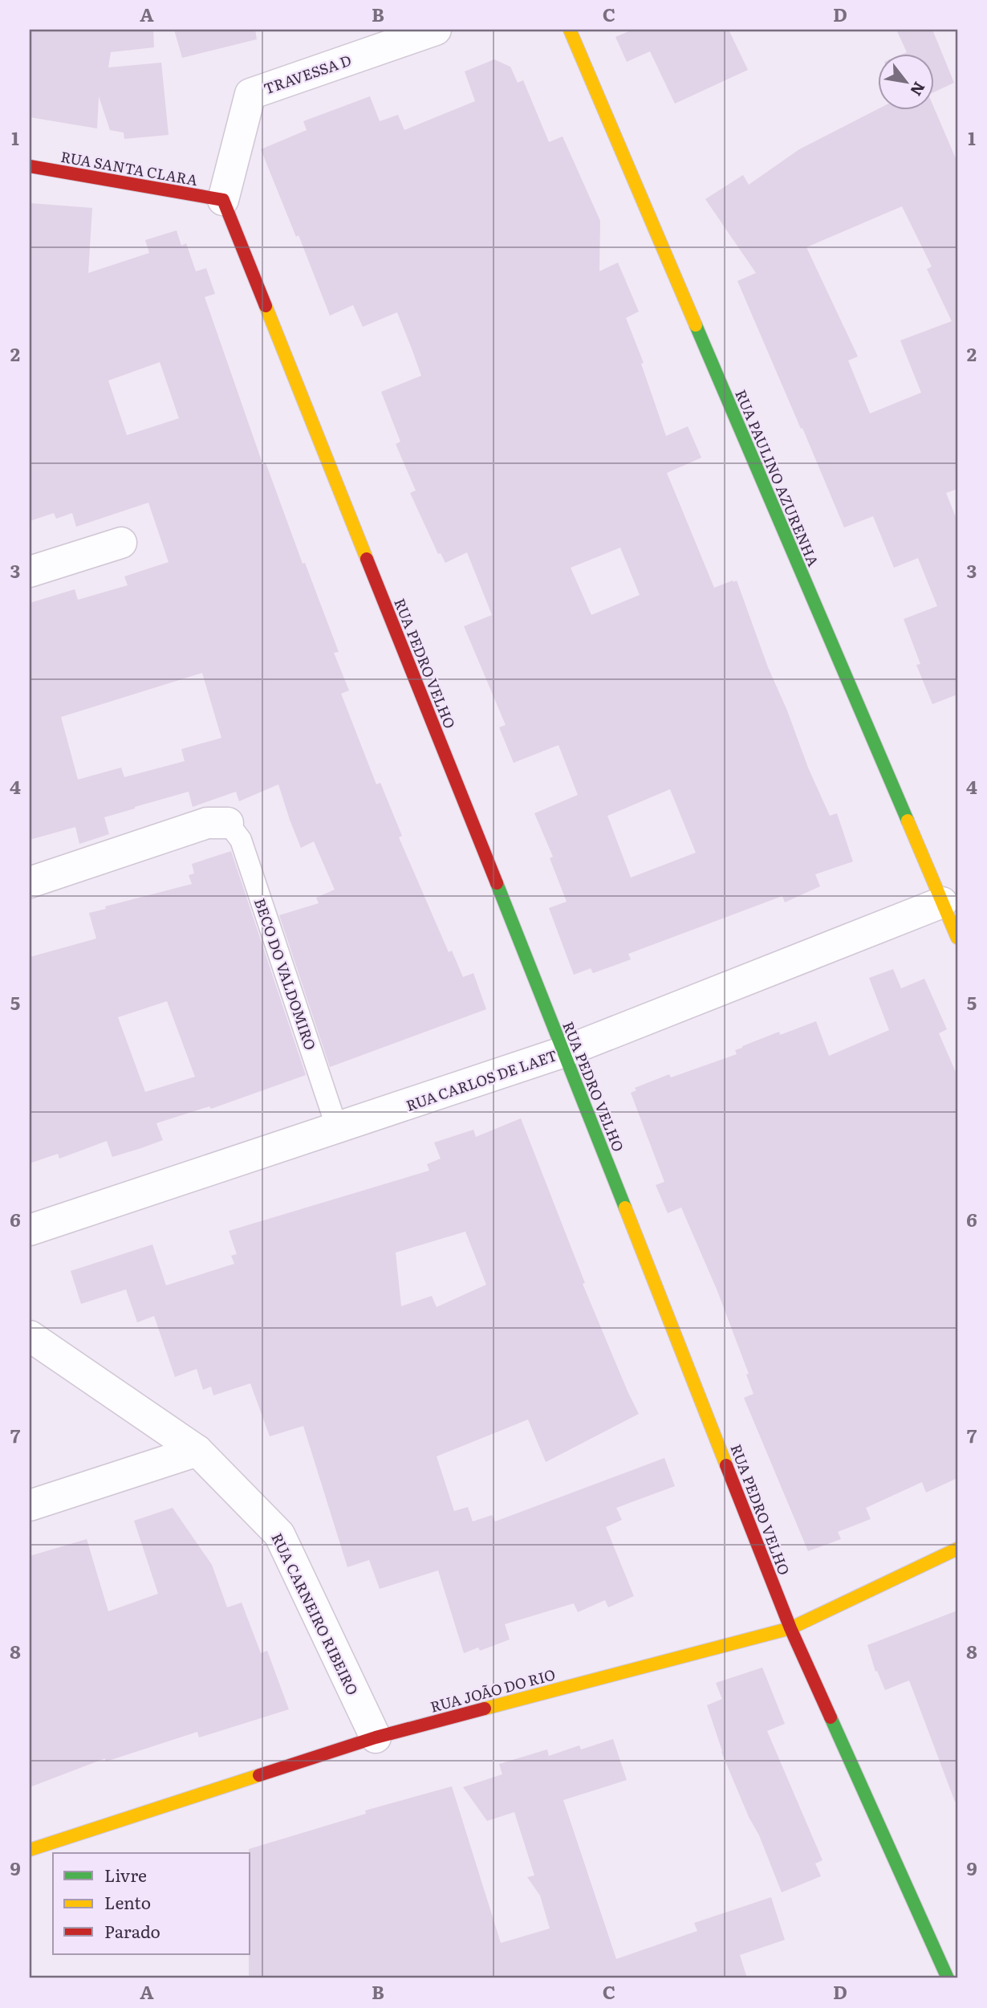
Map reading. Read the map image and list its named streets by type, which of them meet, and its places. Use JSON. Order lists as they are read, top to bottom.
{
  "streets": {
    "street": [
      "TRAVESSA D",
      "RUA SANTA CLARA",
      "RUA PAULINO AZURENHA",
      "RUA PEDRO VELHO",
      "RUA CARLOS DE LAET",
      "RUA CARNEIRO RIBEIRO",
      "RUA JOÃO DO RIO"
    ],
    "lane": ["BECO DO VALDOMIRO"]
  },
  "crossings": [
    ["TRAVESSA D", "RUA SANTA CLARA"],
    ["TRAVESSA D", "RUA PEDRO VELHO"],
    ["RUA SANTA CLARA", "RUA PEDRO VELHO"],
    ["RUA PAULINO AZURENHA", "RUA CARLOS DE LAET"],
    ["RUA PEDRO VELHO", "RUA CARLOS DE LAET"],
    ["RUA PEDRO VELHO", "RUA JOÃO DO RIO"],
    ["BECO DO VALDOMIRO", "RUA CARLOS DE LAET"],
    ["RUA CARNEIRO RIBEIRO", "RUA JOÃO DO RIO"]
  ],
  "legend": ["Livre", "Lento", "Parado"],
  "north": "bottom right",
  "grid": {
    "columns": [
      "A",
      "B",
      "C",
      "D"
    ],
    "rows": [
      "1",
      "2",
      "3",
      "4",
      "5",
      "6",
      "7",
      "8",
      "9"
    ]
  }
}
